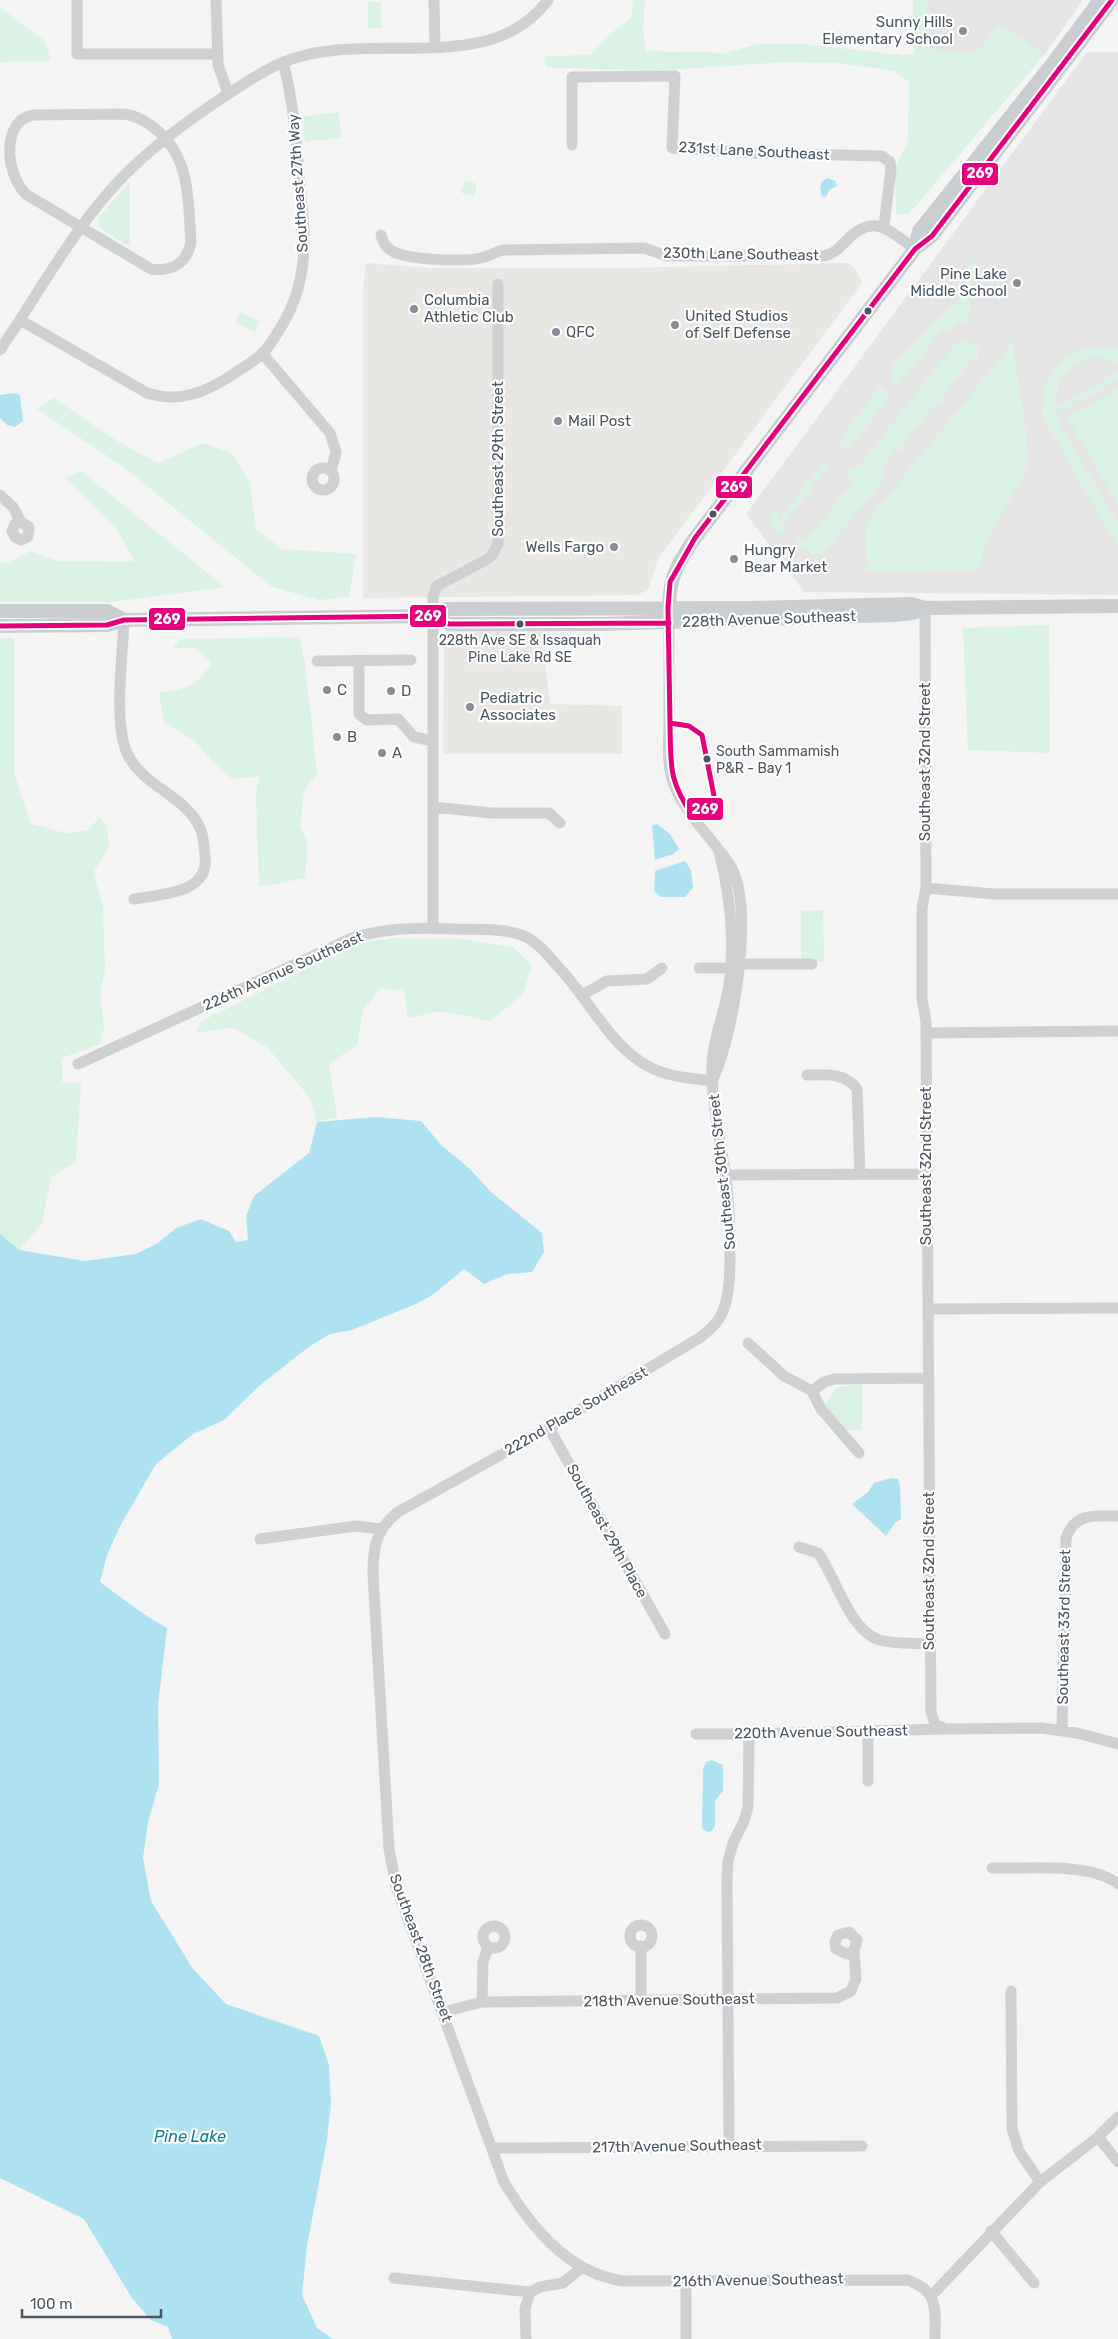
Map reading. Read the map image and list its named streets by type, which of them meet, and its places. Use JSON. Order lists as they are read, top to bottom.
{
  "streets": {
    "main road": ["228th Avenue Southeast"],
    "street": [
      "231st Lane Southeast",
      "Southeast 27th Way",
      "230th Lane Southeast",
      "Southeast 29th Street",
      "Southeast 32nd Street",
      "226th Avenue Southeast",
      "Southeast 30th Street",
      "222nd Place Southeast",
      "Southeast 29th Place",
      "Southeast 33rd Street",
      "220th Avenue Southeast",
      "Southeast 28th Street",
      "218th Avenue Southeast",
      "217th Avenue Southeast",
      "216th Avenue Southeast"
    ]
  },
  "crossings": [
    ["231st Lane Southeast", "230th Lane Southeast"],
    ["Southeast 29th Street", "228th Avenue Southeast"],
    ["Southeast 29th Street", "226th Avenue Southeast"],
    ["228th Avenue Southeast", "Southeast 32nd Street"],
    ["Southeast 32nd Street", "220th Avenue Southeast"],
    ["Southeast 30th Street", "222nd Place Southeast"],
    ["222nd Place Southeast", "Southeast 29th Place"],
    ["222nd Place Southeast", "Southeast 28th Street"],
    ["Southeast 33rd Street", "220th Avenue Southeast"],
    ["Southeast 28th Street", "218th Avenue Southeast"],
    ["Southeast 28th Street", "217th Avenue Southeast"],
    ["Southeast 28th Street", "216th Avenue Southeast"]
  ],
  "water": ["Pine Lake"],
  "places": [
    "Sunny Hills Elementary School",
    "Pine Lake Middle School",
    "Columbia Athletic Club",
    "United Studios of Self Defense",
    "QFC",
    "Mail Post",
    "Wells Fargo",
    "Hungry Bear Market",
    "228th Ave SE & Issaquah Pine Lake Rd SE",
    "C",
    "D",
    "Pediatric Associates",
    "B",
    "A",
    "South Sammamish P&R - Bay 1"
  ],
  "lines": ["transit line 269"],
  "scale_bar": "100 m"
}
